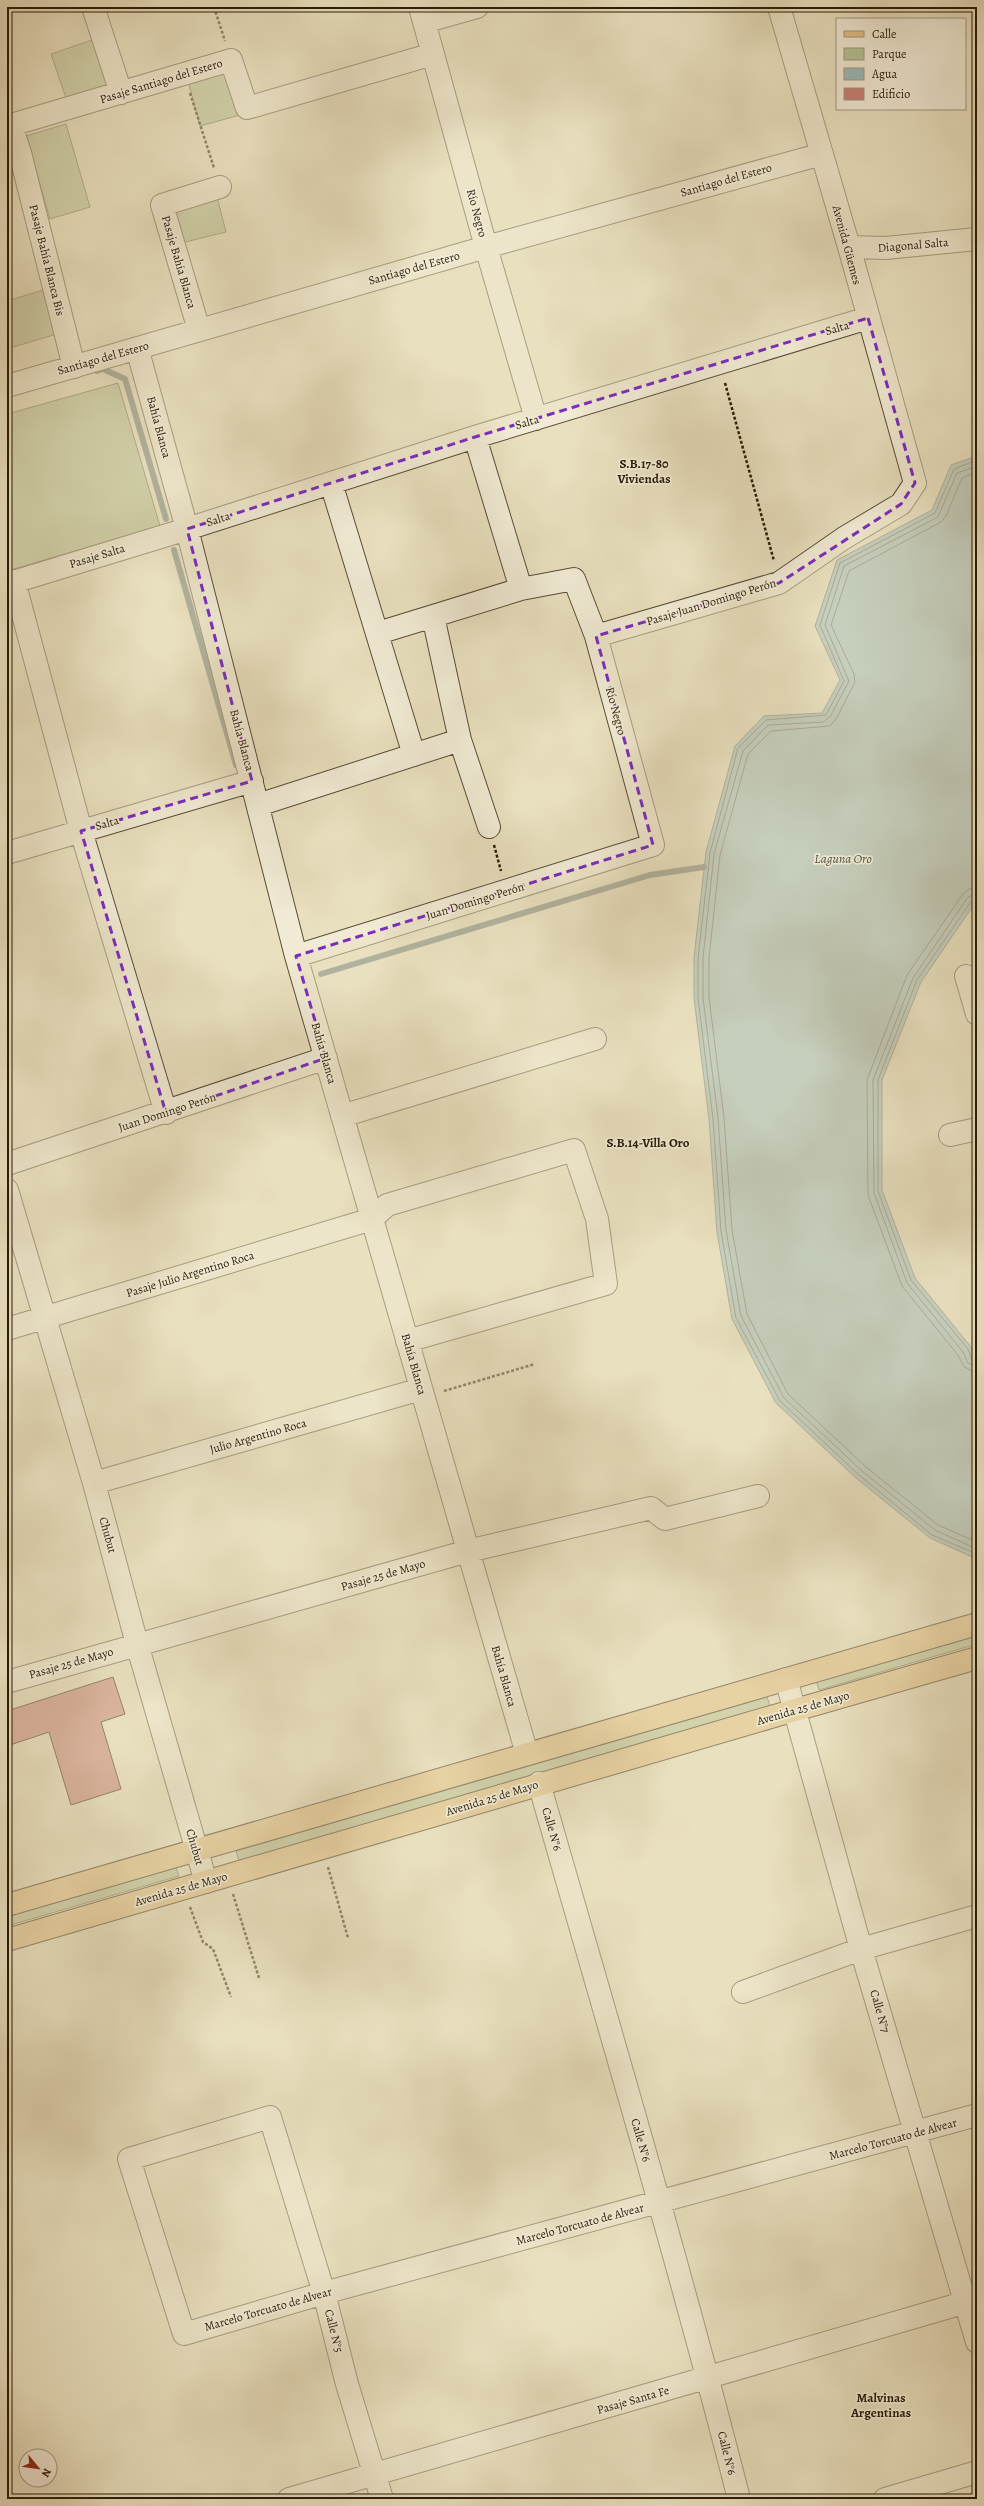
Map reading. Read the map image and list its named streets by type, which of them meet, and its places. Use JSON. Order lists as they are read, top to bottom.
{
  "streets": {
    "main road": ["Avenida 25 de Mayo"],
    "street": [
      "Pasaje Santiago del Estero",
      "Santiago del Estero",
      "Río Negro",
      "Avenida Güemes",
      "Diagonal Salta",
      "Pasaje Bahía Blanca Bis",
      "Pasaje Bahía Blanca",
      "Salta",
      "Bahía Blanca",
      "Pasaje Salta",
      "Pasaje Juan Domingo Perón",
      "Juan Domingo Perón",
      "Pasaje Julio Argentino Roca",
      "Julio Argentino Roca",
      "Chubut",
      "Pasaje 25 de Mayo",
      "Calle N°6",
      "Calle N°7",
      "Marcelo Torcuato de Alvear",
      "Calle N°5",
      "Pasaje Santa Fe"
    ]
  },
  "crossings": [
    ["Pasaje Santiago del Estero", "Río Negro"],
    ["Pasaje Santiago del Estero", "Pasaje Bahía Blanca Bis"],
    ["Santiago del Estero", "Río Negro"],
    ["Santiago del Estero", "Avenida Güemes"],
    ["Santiago del Estero", "Pasaje Bahía Blanca Bis"],
    ["Santiago del Estero", "Pasaje Bahía Blanca"],
    ["Santiago del Estero", "Bahía Blanca"],
    ["Río Negro", "Salta"],
    ["Río Negro", "Pasaje Juan Domingo Perón"],
    ["Río Negro", "Juan Domingo Perón"],
    ["Avenida Güemes", "Diagonal Salta"],
    ["Avenida Güemes", "Salta"],
    ["Avenida Güemes", "Pasaje Juan Domingo Perón"],
    ["Salta", "Bahía Blanca"],
    ["Salta", "Pasaje Salta"],
    ["Bahía Blanca", "Pasaje Salta"],
    ["Bahía Blanca", "Juan Domingo Perón"],
    ["Bahía Blanca", "Pasaje Julio Argentino Roca"],
    ["Bahía Blanca", "Julio Argentino Roca"],
    ["Bahía Blanca", "Pasaje 25 de Mayo"],
    ["Pasaje Julio Argentino Roca", "Chubut"],
    ["Julio Argentino Roca", "Chubut"],
    ["Chubut", "Pasaje 25 de Mayo"],
    ["Chubut", "Avenida 25 de Mayo"],
    ["Avenida 25 de Mayo", "Calle N°6"],
    ["Avenida 25 de Mayo", "Calle N°7"],
    ["Calle N°6", "Marcelo Torcuato de Alvear"],
    ["Calle N°6", "Pasaje Santa Fe"],
    ["Calle N°7", "Marcelo Torcuato de Alvear"],
    ["Calle N°7", "Pasaje Santa Fe"],
    ["Marcelo Torcuato de Alvear", "Calle N°5"],
    ["Calle N°5", "Pasaje Santa Fe"]
  ],
  "districts": ["S.B.17-80 Viviendas", "S.B.14-Villa Oro", "Malvinas Argentinas"],
  "water": ["Laguna Oro"],
  "legend": [
    "Calle",
    "Parque",
    "Agua",
    "Edificio"
  ],
  "north": "bottom right"
}
